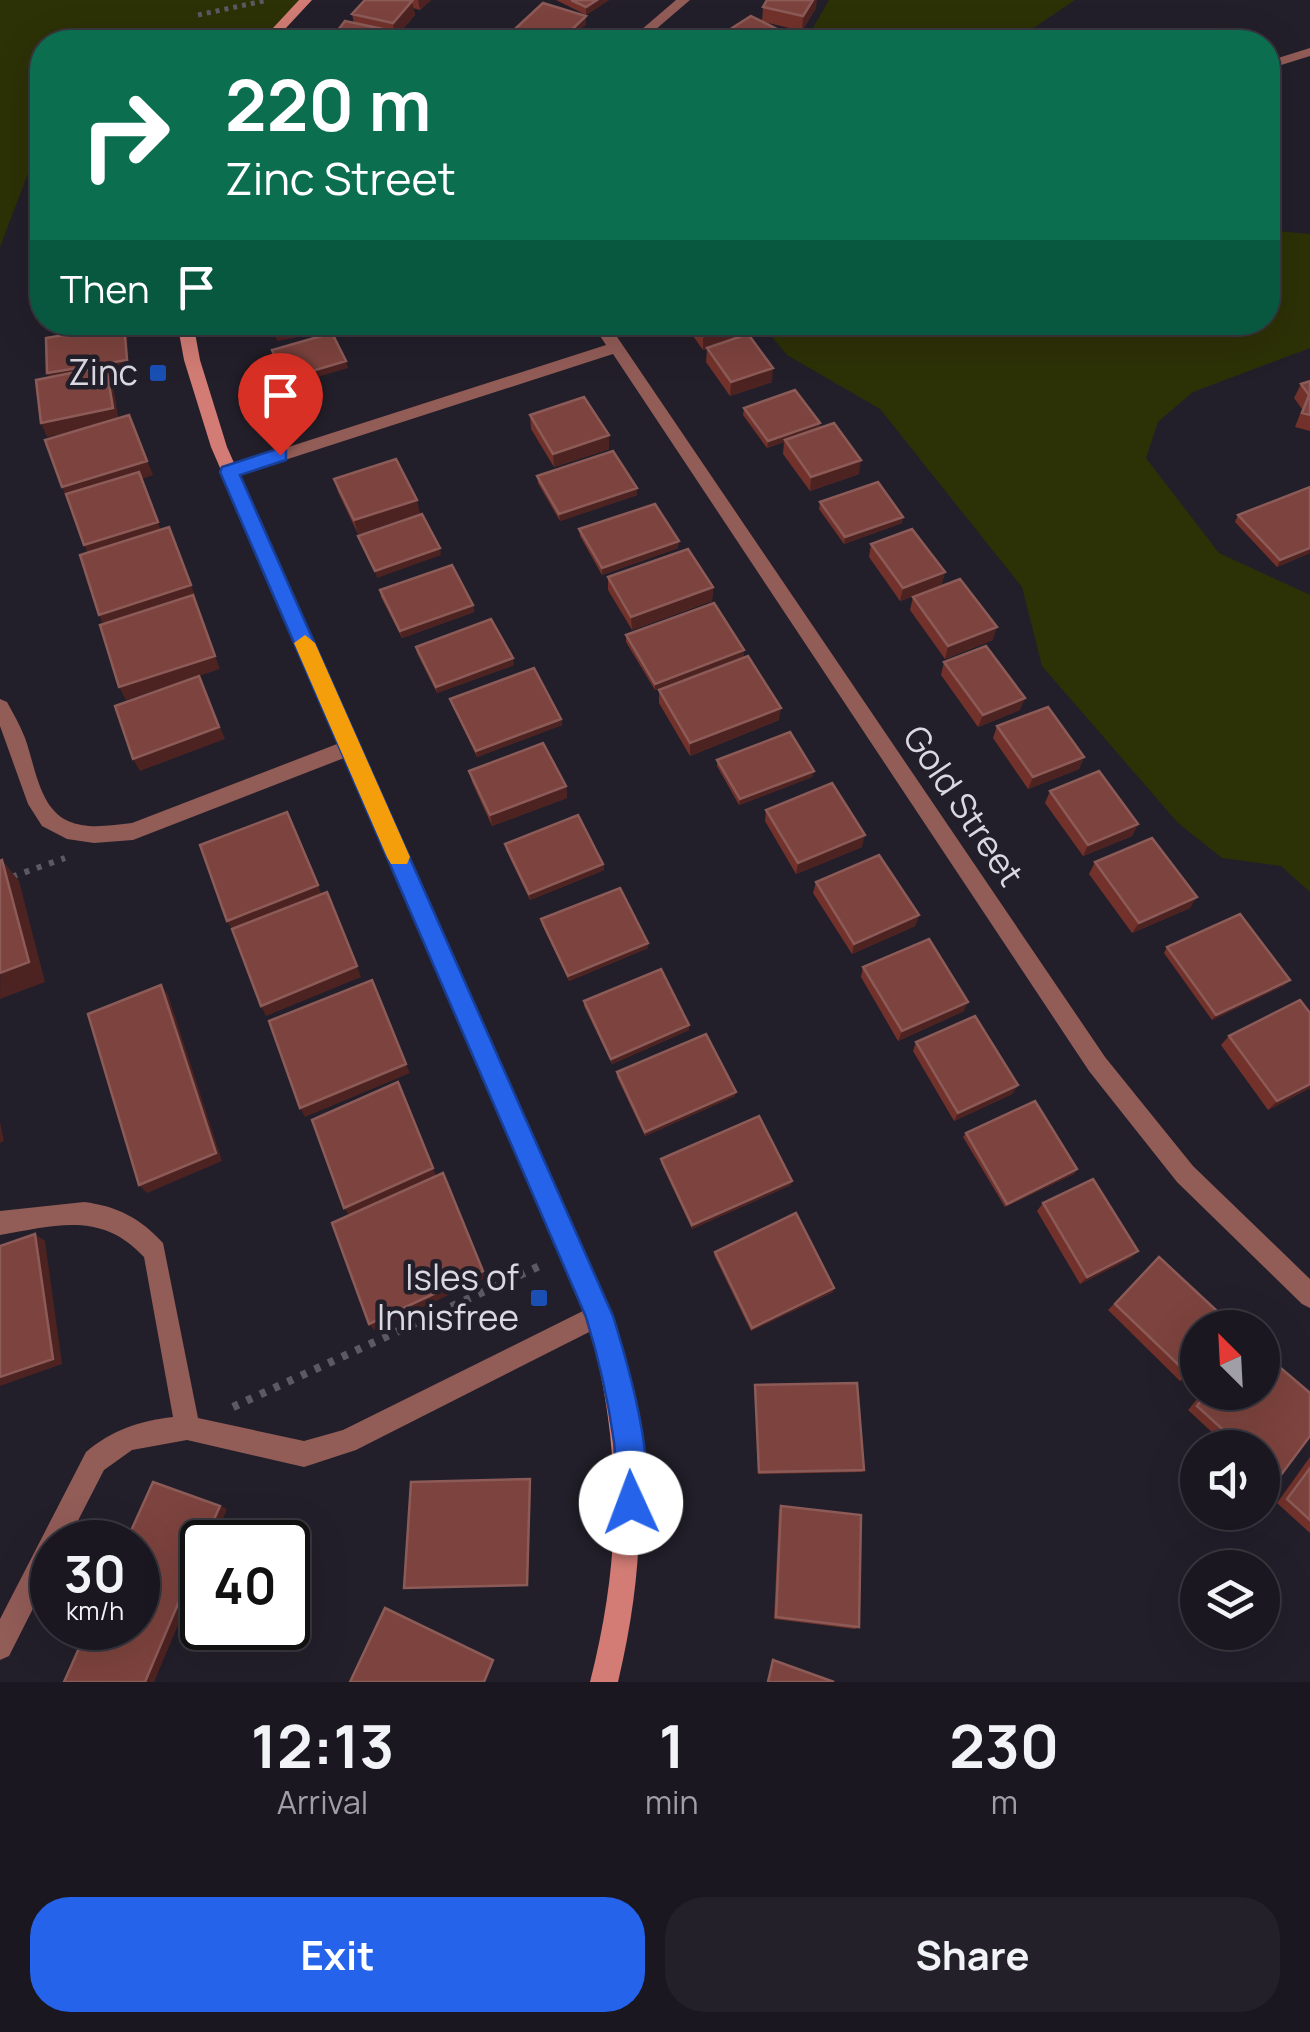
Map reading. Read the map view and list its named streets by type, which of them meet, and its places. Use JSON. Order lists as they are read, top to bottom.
{
  "streets": {
    "street": ["Gold Street"]
  },
  "places": {
    "transit": ["Zinc", "Isles of Innisfree"]
  },
  "north": "top left",
  "page": {
    "turn": ["220 m", "Zinc Street"],
    "then": "Then",
    "speed": "30 km/h",
    "limit": "40",
    "eta": [
      "12:13",
      "Arrival",
      "1",
      "min",
      "230",
      "m"
    ],
    "buttons": ["Exit", "Share"]
  }
}
